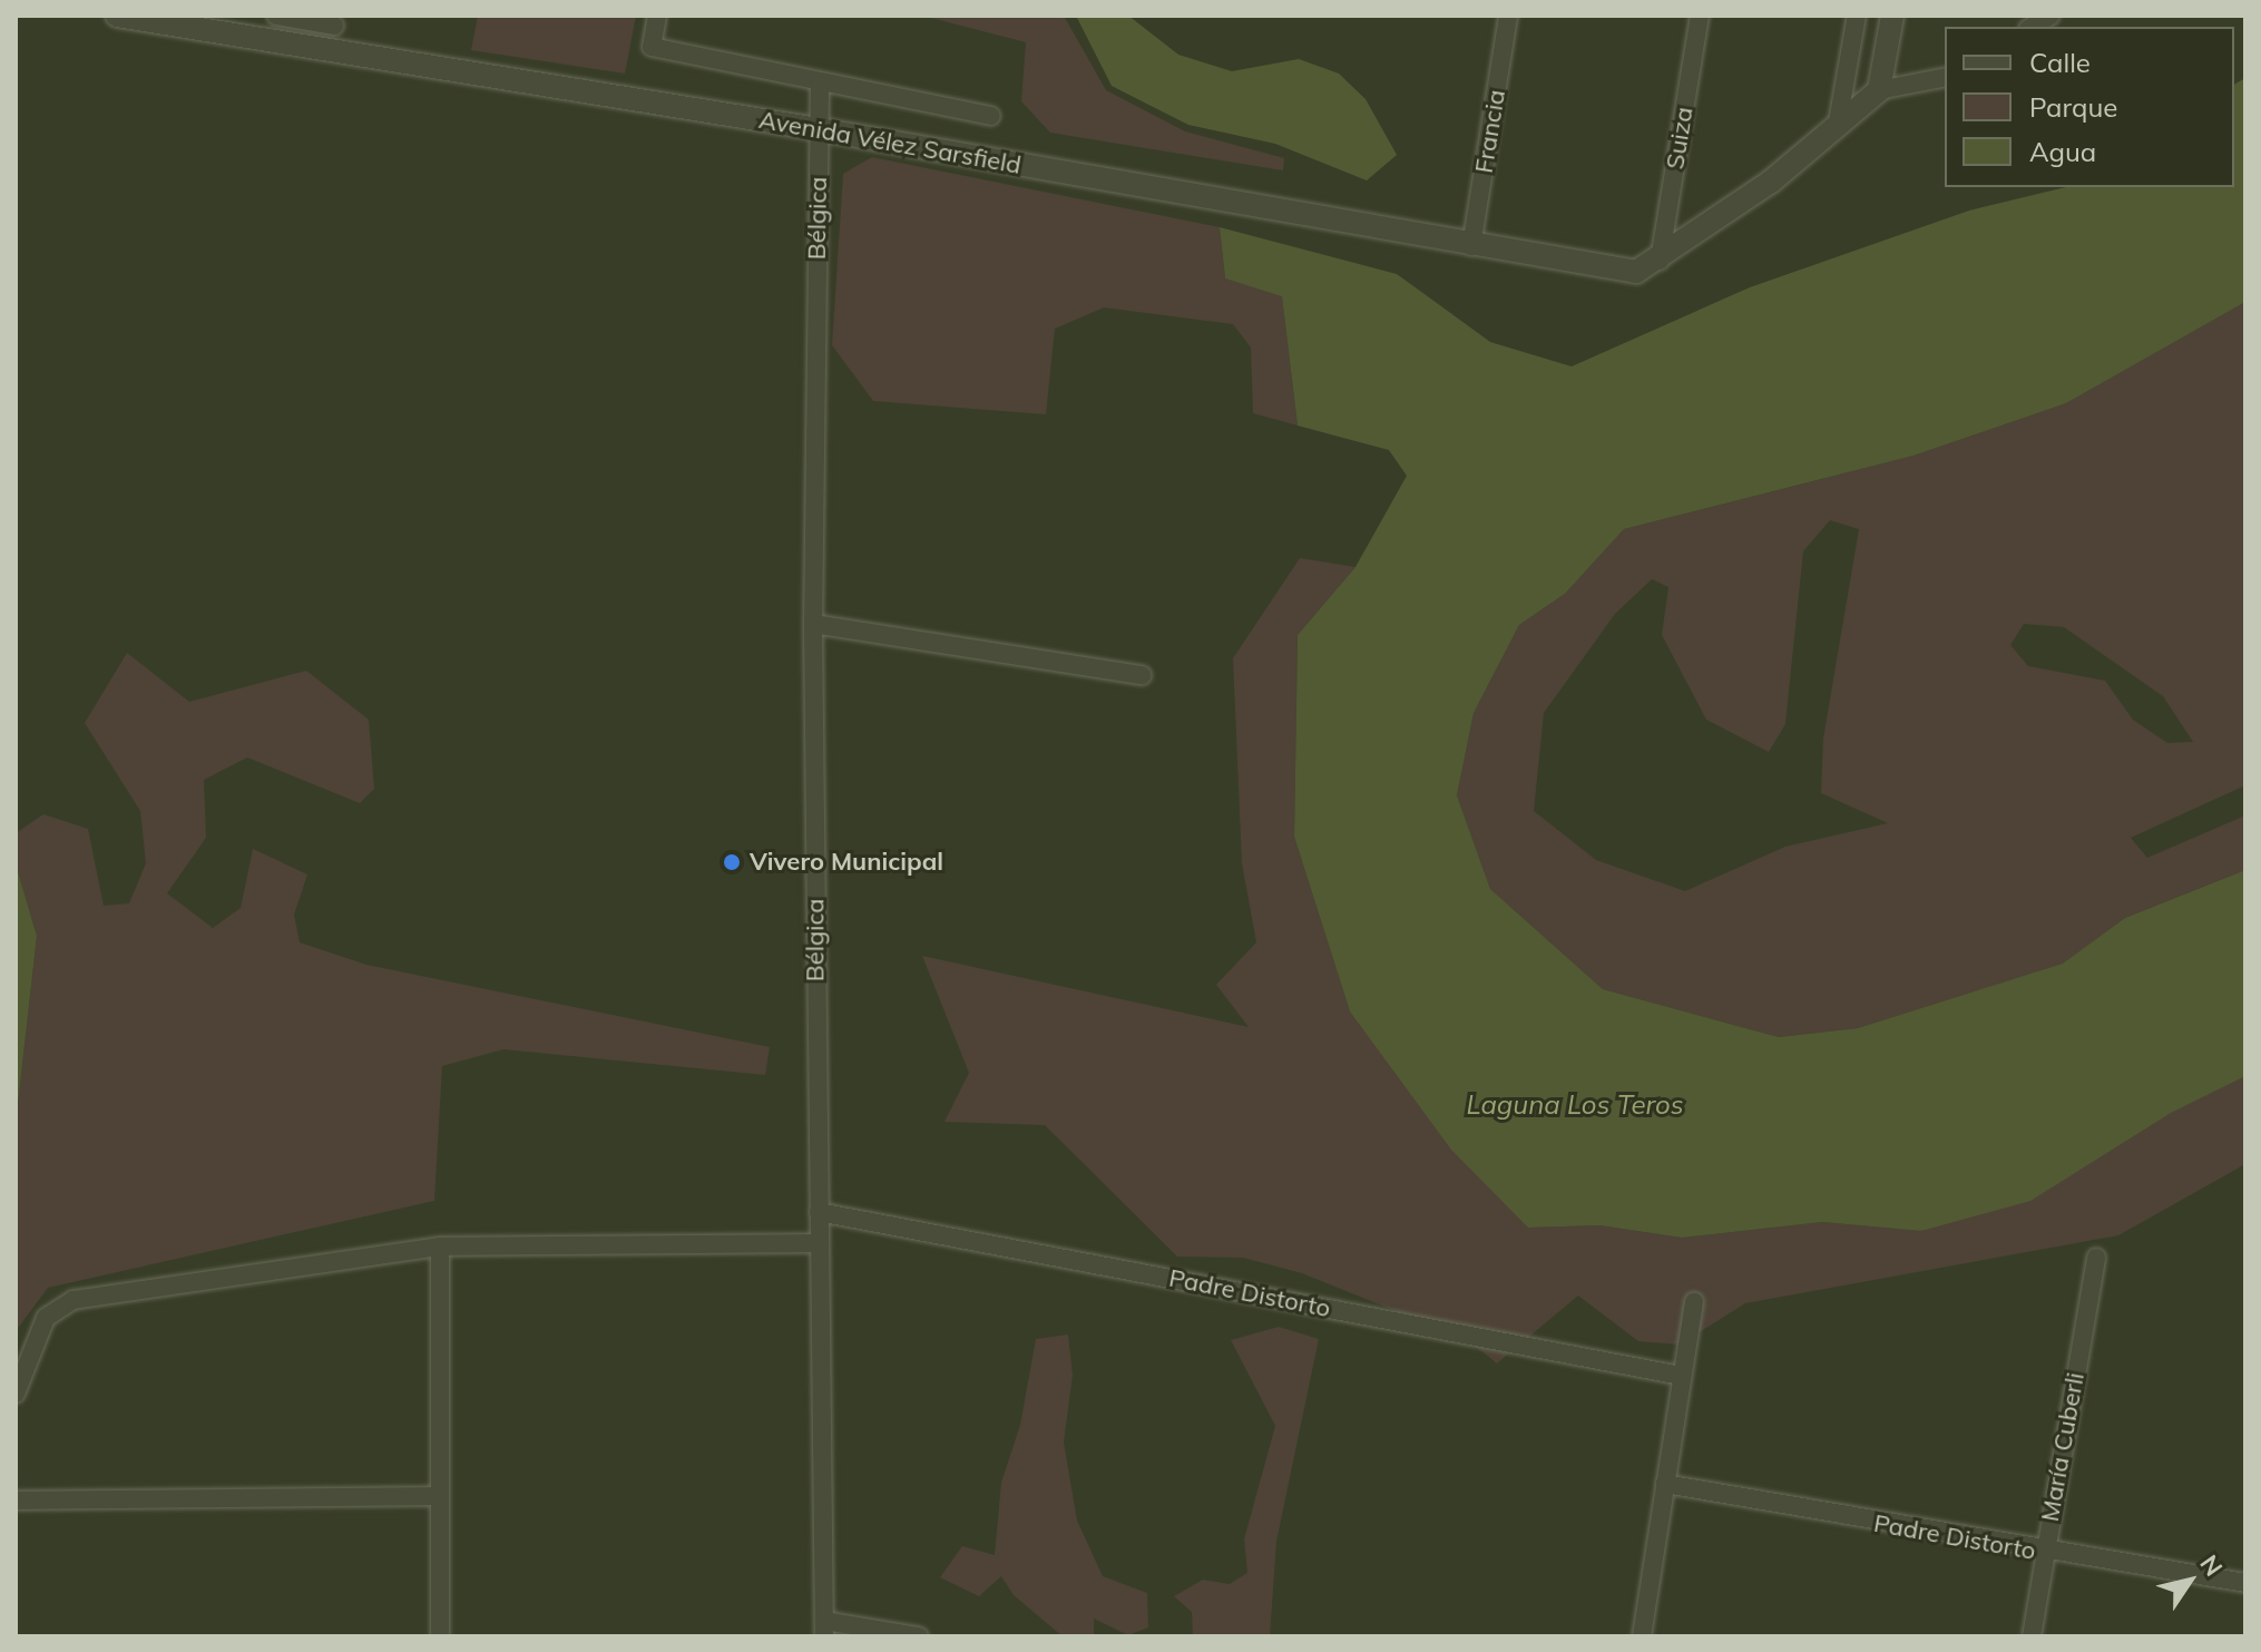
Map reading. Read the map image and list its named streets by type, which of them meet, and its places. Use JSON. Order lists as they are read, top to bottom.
{
  "streets": {
    "street": [
      "Francia",
      "Suiza",
      "Avenida Vélez Sarsfield",
      "Bélgica",
      "Padre Distorto",
      "María Cuberli"
    ]
  },
  "crossings": [
    ["Francia", "Avenida Vélez Sarsfield"],
    ["Suiza", "Avenida Vélez Sarsfield"],
    ["Avenida Vélez Sarsfield", "Bélgica"],
    ["Bélgica", "Padre Distorto"],
    ["Padre Distorto", "María Cuberli"]
  ],
  "water": ["Laguna Los Teros"],
  "places": ["Vivero Municipal"],
  "legend": ["Calle", "Parque", "Agua"],
  "north": "top right"
}
